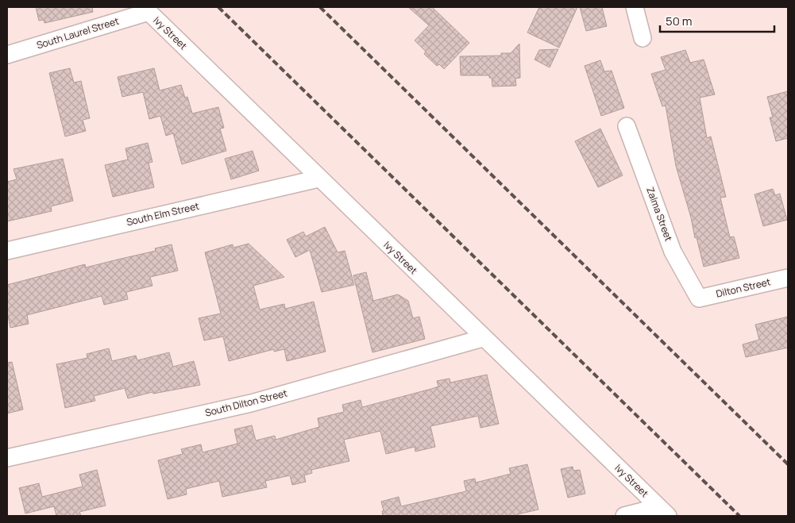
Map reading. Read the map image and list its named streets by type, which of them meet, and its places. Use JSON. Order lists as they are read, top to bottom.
{
  "streets": {
    "street": [
      "South Laurel Street",
      "Ivy Street",
      "South Elm Street",
      "Zalma Street",
      "Dilton Street",
      "South Dilton Street"
    ]
  },
  "crossings": [
    ["South Laurel Street", "Ivy Street"],
    ["Ivy Street", "South Elm Street"],
    ["Ivy Street", "South Dilton Street"],
    ["Zalma Street", "Dilton Street"]
  ],
  "scale_bar": "50 m"
}
